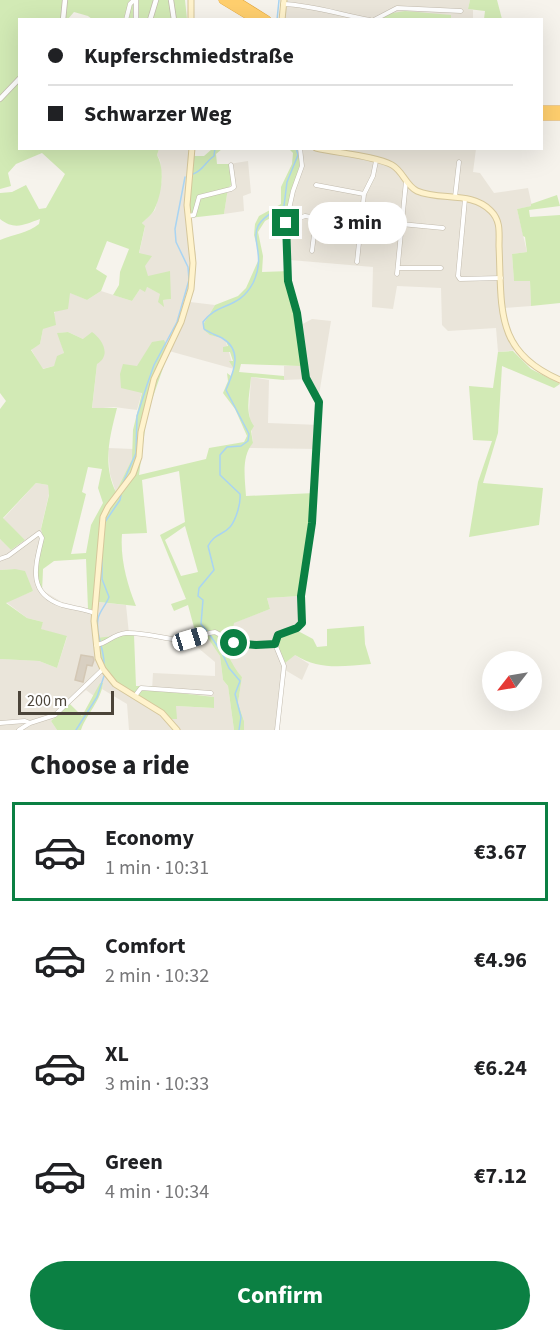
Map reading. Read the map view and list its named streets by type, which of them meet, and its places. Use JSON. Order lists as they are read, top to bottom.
{
  "scale_bar": "200 m",
  "north": "bottom left",
  "page": {
    "banner": ["Kupferschmiedstraße", "Schwarzer Weg"],
    "bubble": "3 min",
    "scale": "200 m",
    "heading": "Choose a ride",
    "list": [
      {
        "name": "Economy",
        "note": "1 min · 10:31",
        "value": "€3.67"
      },
      {
        "name": "Comfort",
        "note": "2 min · 10:32",
        "value": "€4.96"
      },
      {
        "name": "XL",
        "note": "3 min · 10:33",
        "value": "€6.24"
      },
      {
        "name": "Green",
        "note": "4 min · 10:34",
        "value": "€7.12"
      }
    ],
    "buttons": "Confirm"
  }
}
